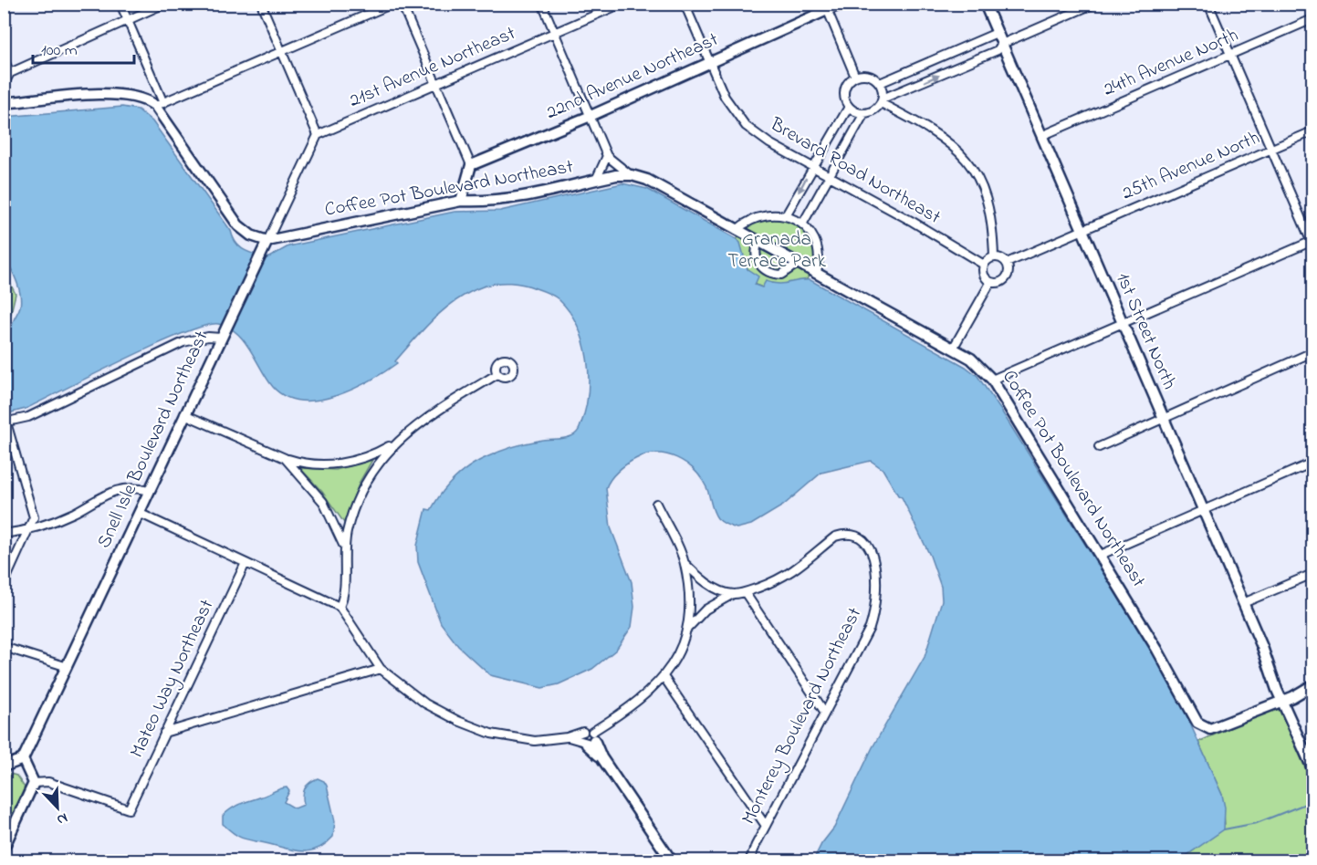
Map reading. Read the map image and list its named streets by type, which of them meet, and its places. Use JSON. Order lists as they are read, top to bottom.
{
  "streets": {
    "street": [
      "24th Avenue North",
      "21st Avenue Northeast",
      "22nd Avenue Northeast",
      "25th Avenue North",
      "Brevard Road Northeast",
      "Coffee Pot Boulevard Northeast",
      "1st Street North",
      "Snell Isle Boulevard Northeast",
      "Mateo Way Northeast",
      "Monterey Boulevard Northeast"
    ]
  },
  "crossings": [
    ["24th Avenue North", "1st Street North"],
    ["21st Avenue Northeast", "Snell Isle Boulevard Northeast"],
    ["22nd Avenue Northeast", "Brevard Road Northeast"],
    ["25th Avenue North", "Brevard Road Northeast"],
    ["25th Avenue North", "1st Street North"],
    ["Coffee Pot Boulevard Northeast", "1st Street North"],
    ["Coffee Pot Boulevard Northeast", "Snell Isle Boulevard Northeast"]
  ],
  "parks": ["Granada Terrace Park"],
  "scale_bar": "100 m",
  "north": "bottom right"
}
